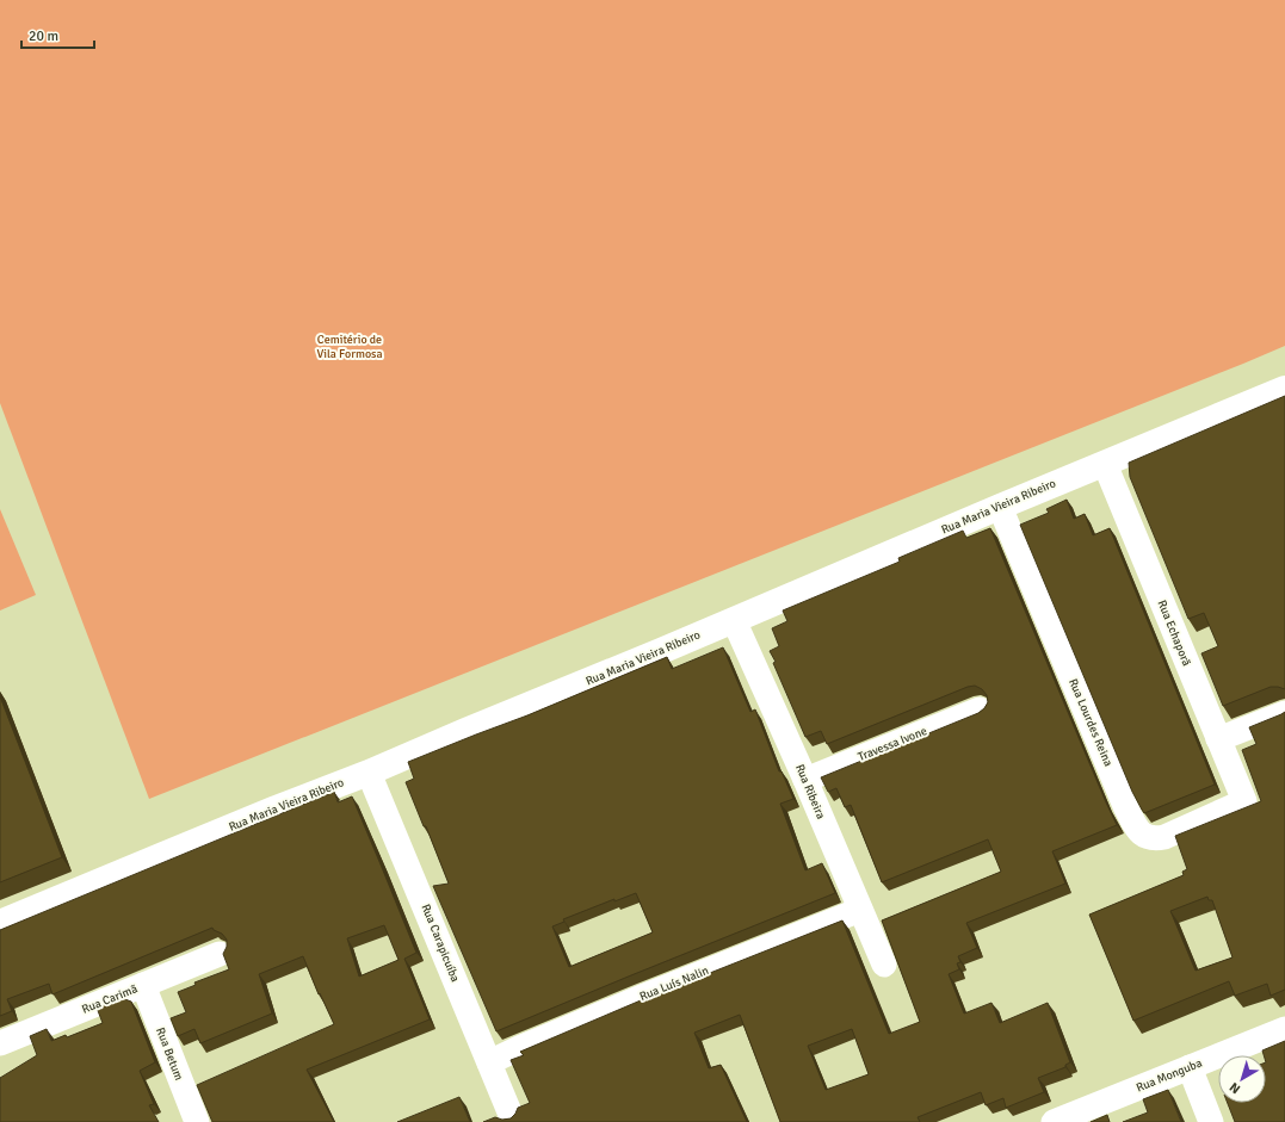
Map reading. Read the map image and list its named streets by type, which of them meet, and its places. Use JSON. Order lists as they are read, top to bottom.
{
  "streets": {
    "street": [
      "Rua Maria Vieira Ribeiro",
      "Rua Echaporã",
      "Rua Lourdes Reina",
      "Travessa Ivone",
      "Rua Ribeira",
      "Rua Carapicuíba",
      "Rua Luís Nalin",
      "Rua Carimã",
      "Rua Betum",
      "Rua Monguba"
    ]
  },
  "crossings": [
    ["Rua Maria Vieira Ribeiro", "Rua Echaporã"],
    ["Rua Maria Vieira Ribeiro", "Rua Lourdes Reina"],
    ["Rua Maria Vieira Ribeiro", "Rua Ribeira"],
    ["Rua Maria Vieira Ribeiro", "Rua Carapicuíba"],
    ["Rua Echaporã", "Rua Lourdes Reina"],
    ["Travessa Ivone", "Rua Ribeira"],
    ["Rua Ribeira", "Rua Luís Nalin"],
    ["Rua Carapicuíba", "Rua Luís Nalin"],
    ["Rua Carimã", "Rua Betum"]
  ],
  "parks": ["Cemitério de Vila Formosa"],
  "scale_bar": "20 m",
  "north": "bottom left"
}
